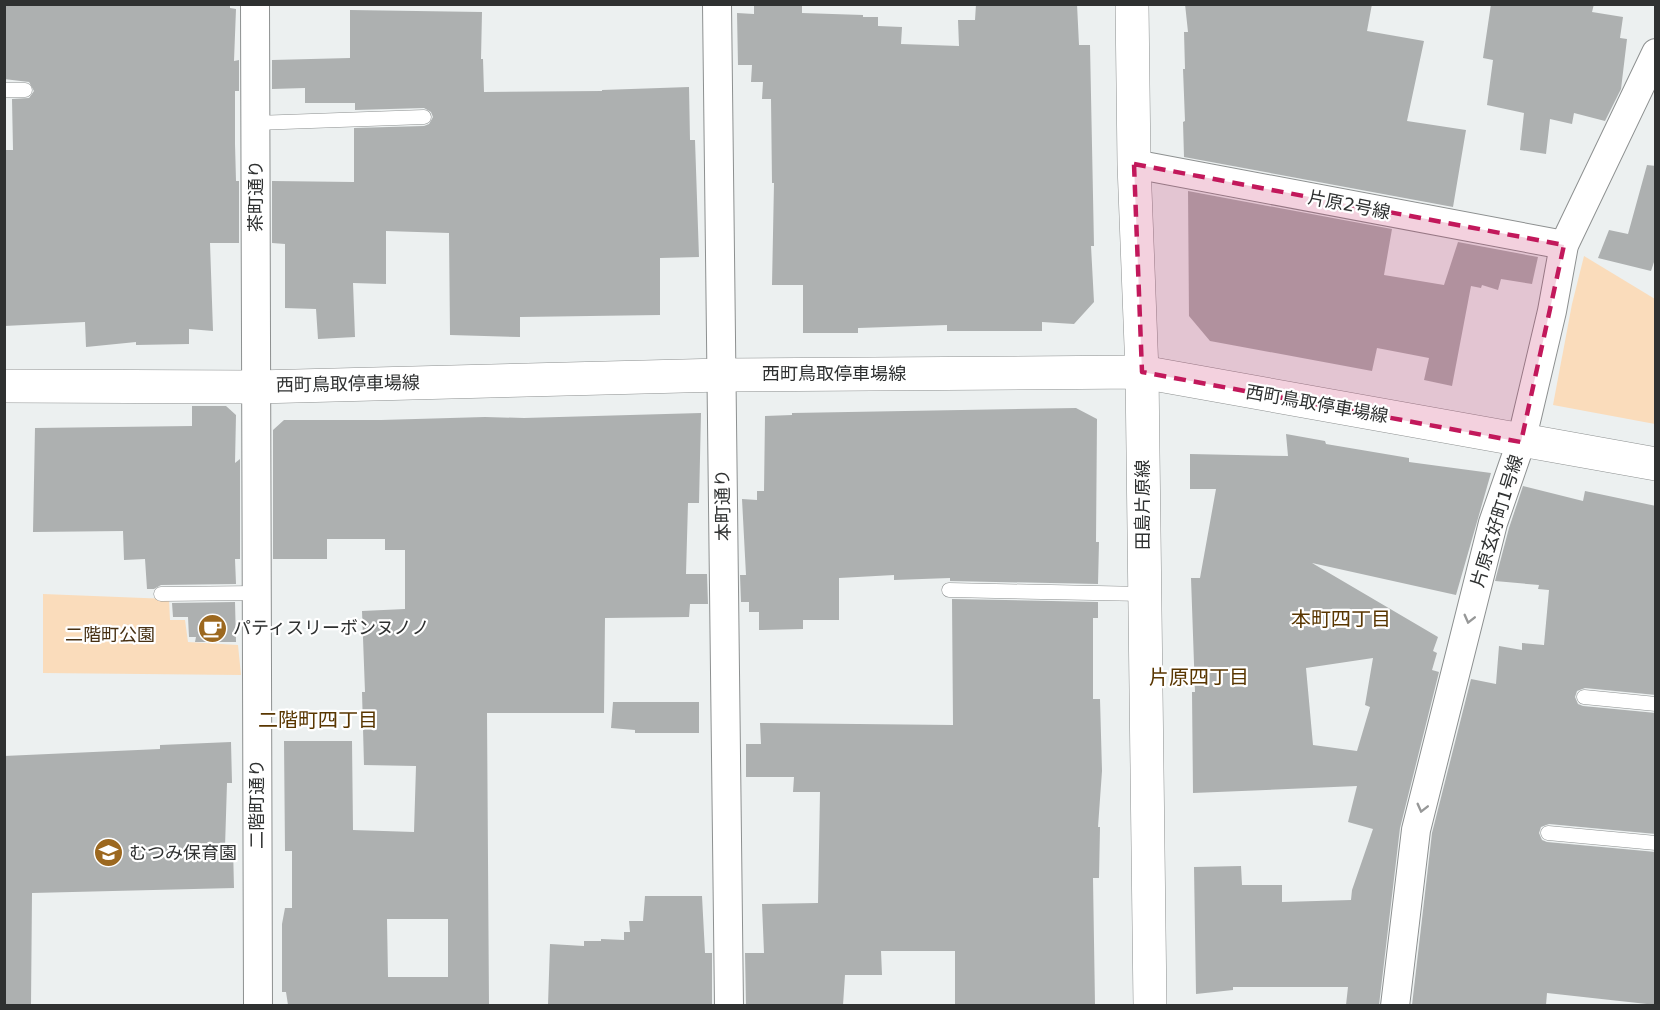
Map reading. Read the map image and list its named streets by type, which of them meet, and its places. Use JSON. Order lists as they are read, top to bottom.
{
  "streets": {
    "main road": ["西町鳥取停車場線", "田島片原線"],
    "street": [
      "茶町通り",
      "片原2号線",
      "本町通り",
      "片原玄好町1号線",
      "二階町通り"
    ]
  },
  "crossings": [
    ["茶町通り", "西町鳥取停車場線"],
    ["茶町通り", "二階町通り"],
    ["片原2号線", "田島片原線"],
    ["片原2号線", "片原玄好町1号線"],
    ["西町鳥取停車場線", "本町通り"],
    ["西町鳥取停車場線", "田島片原線"],
    ["西町鳥取停車場線", "片原玄好町1号線"],
    ["西町鳥取停車場線", "二階町通り"]
  ],
  "one_way": ["片原玄好町1号線"],
  "districts": ["本町四丁目", "片原四丁目", "二階町四丁目"],
  "parks": ["二階町公園"],
  "places": {
    "cafe": ["パティスリーボンヌノノ"],
    "school or university": ["むつみ保育園"]
  }
}
